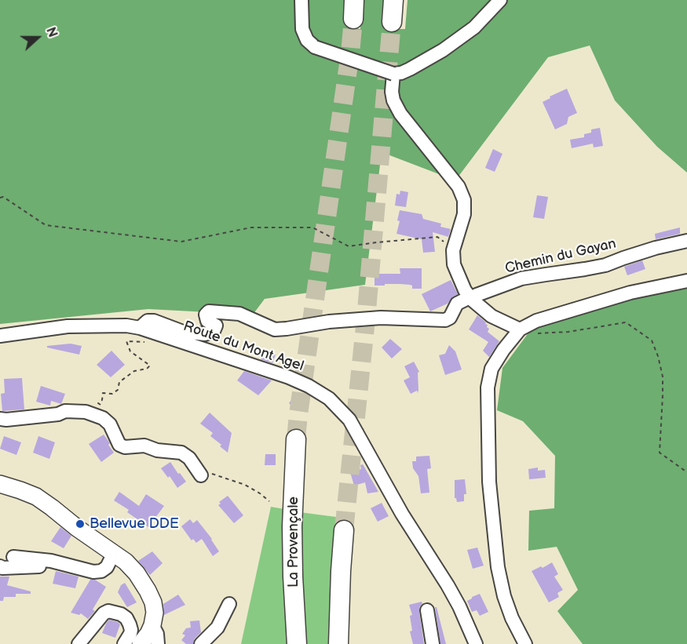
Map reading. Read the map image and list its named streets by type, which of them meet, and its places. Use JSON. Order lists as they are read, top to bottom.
{
  "streets": {
    "highway": ["La Provençale"],
    "street": ["Chemin du Gayan", "Route du Mont Agel"]
  },
  "crossings": [
    ["Chemin du Gayan", "Route du Mont Agel"]
  ],
  "places": ["Bellevue DDE"],
  "north": "right"
}
